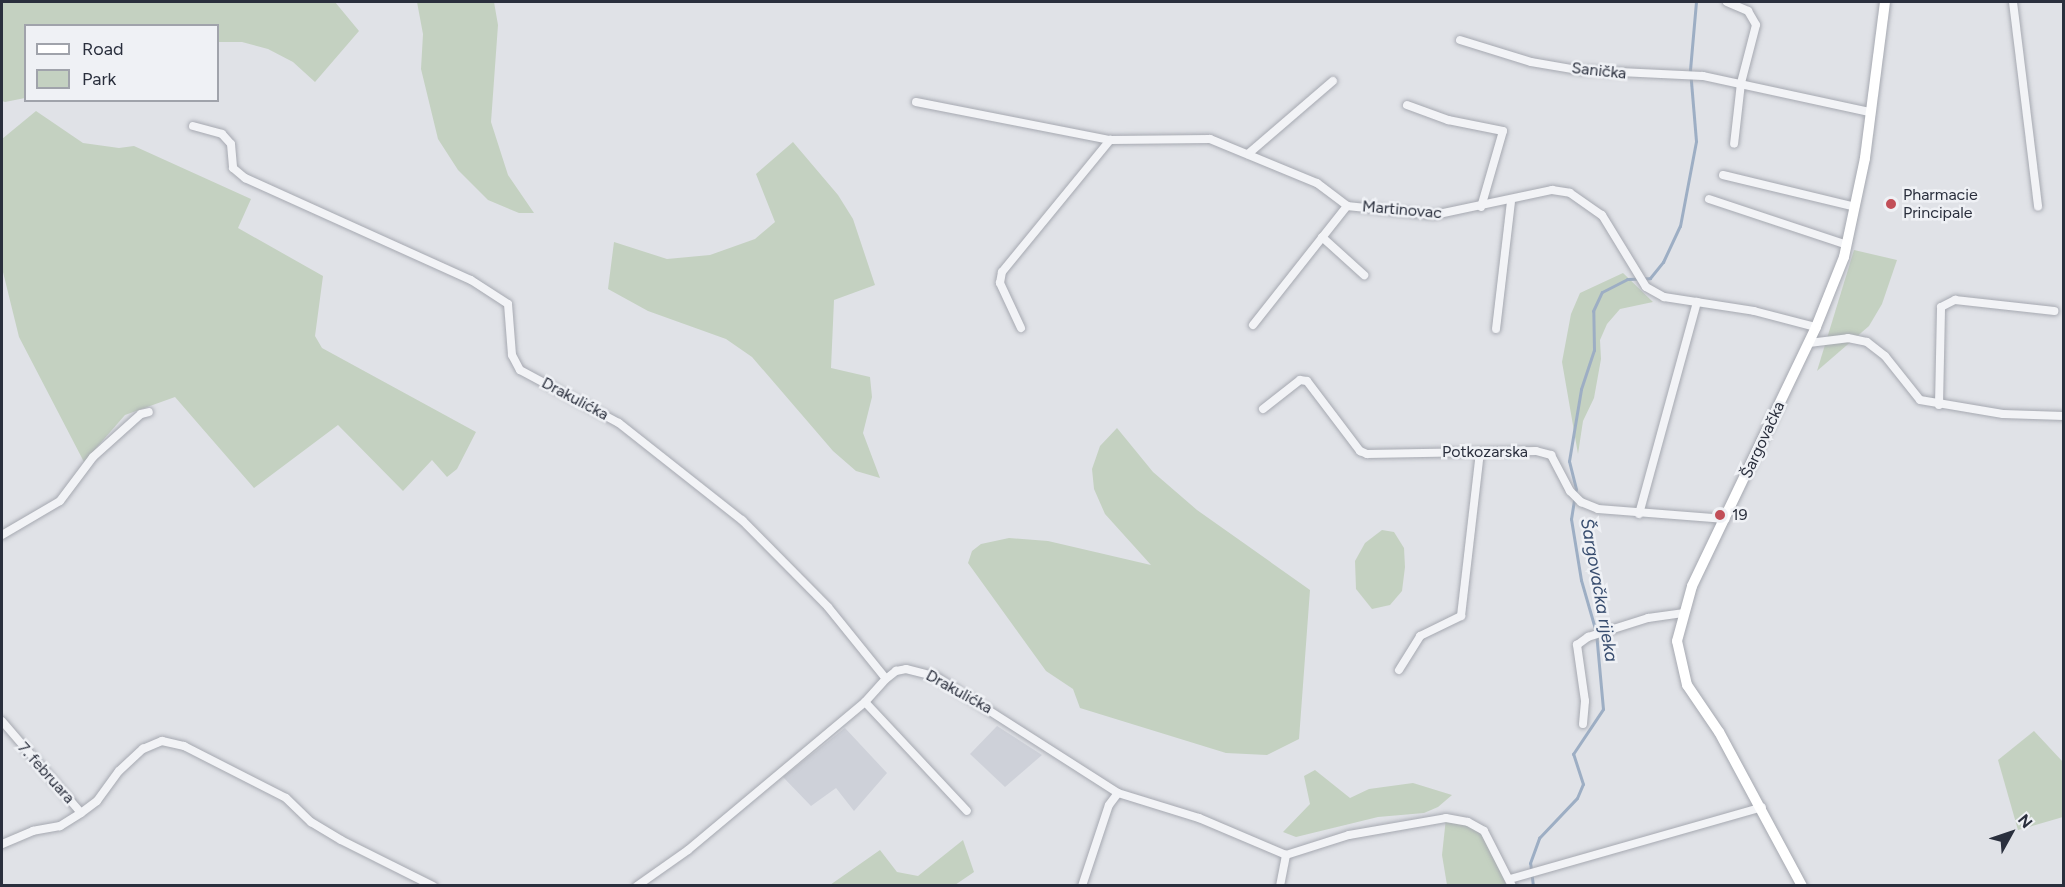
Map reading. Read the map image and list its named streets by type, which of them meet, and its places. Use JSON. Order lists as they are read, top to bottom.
{
  "streets": {
    "street": [
      "Sanička",
      "Martinovac",
      "Drakulićka",
      "Šargovačka",
      "Potkozarska",
      "7. februara"
    ]
  },
  "crossings": [
    ["Sanička", "Šargovačka"],
    ["Martinovac", "Šargovačka"],
    ["Šargovačka", "Potkozarska"]
  ],
  "water": ["Šargovačka rijeka"],
  "places": ["Pharmacie Principale", "19"],
  "legend": ["Road", "Park"],
  "north": "top right"
}
